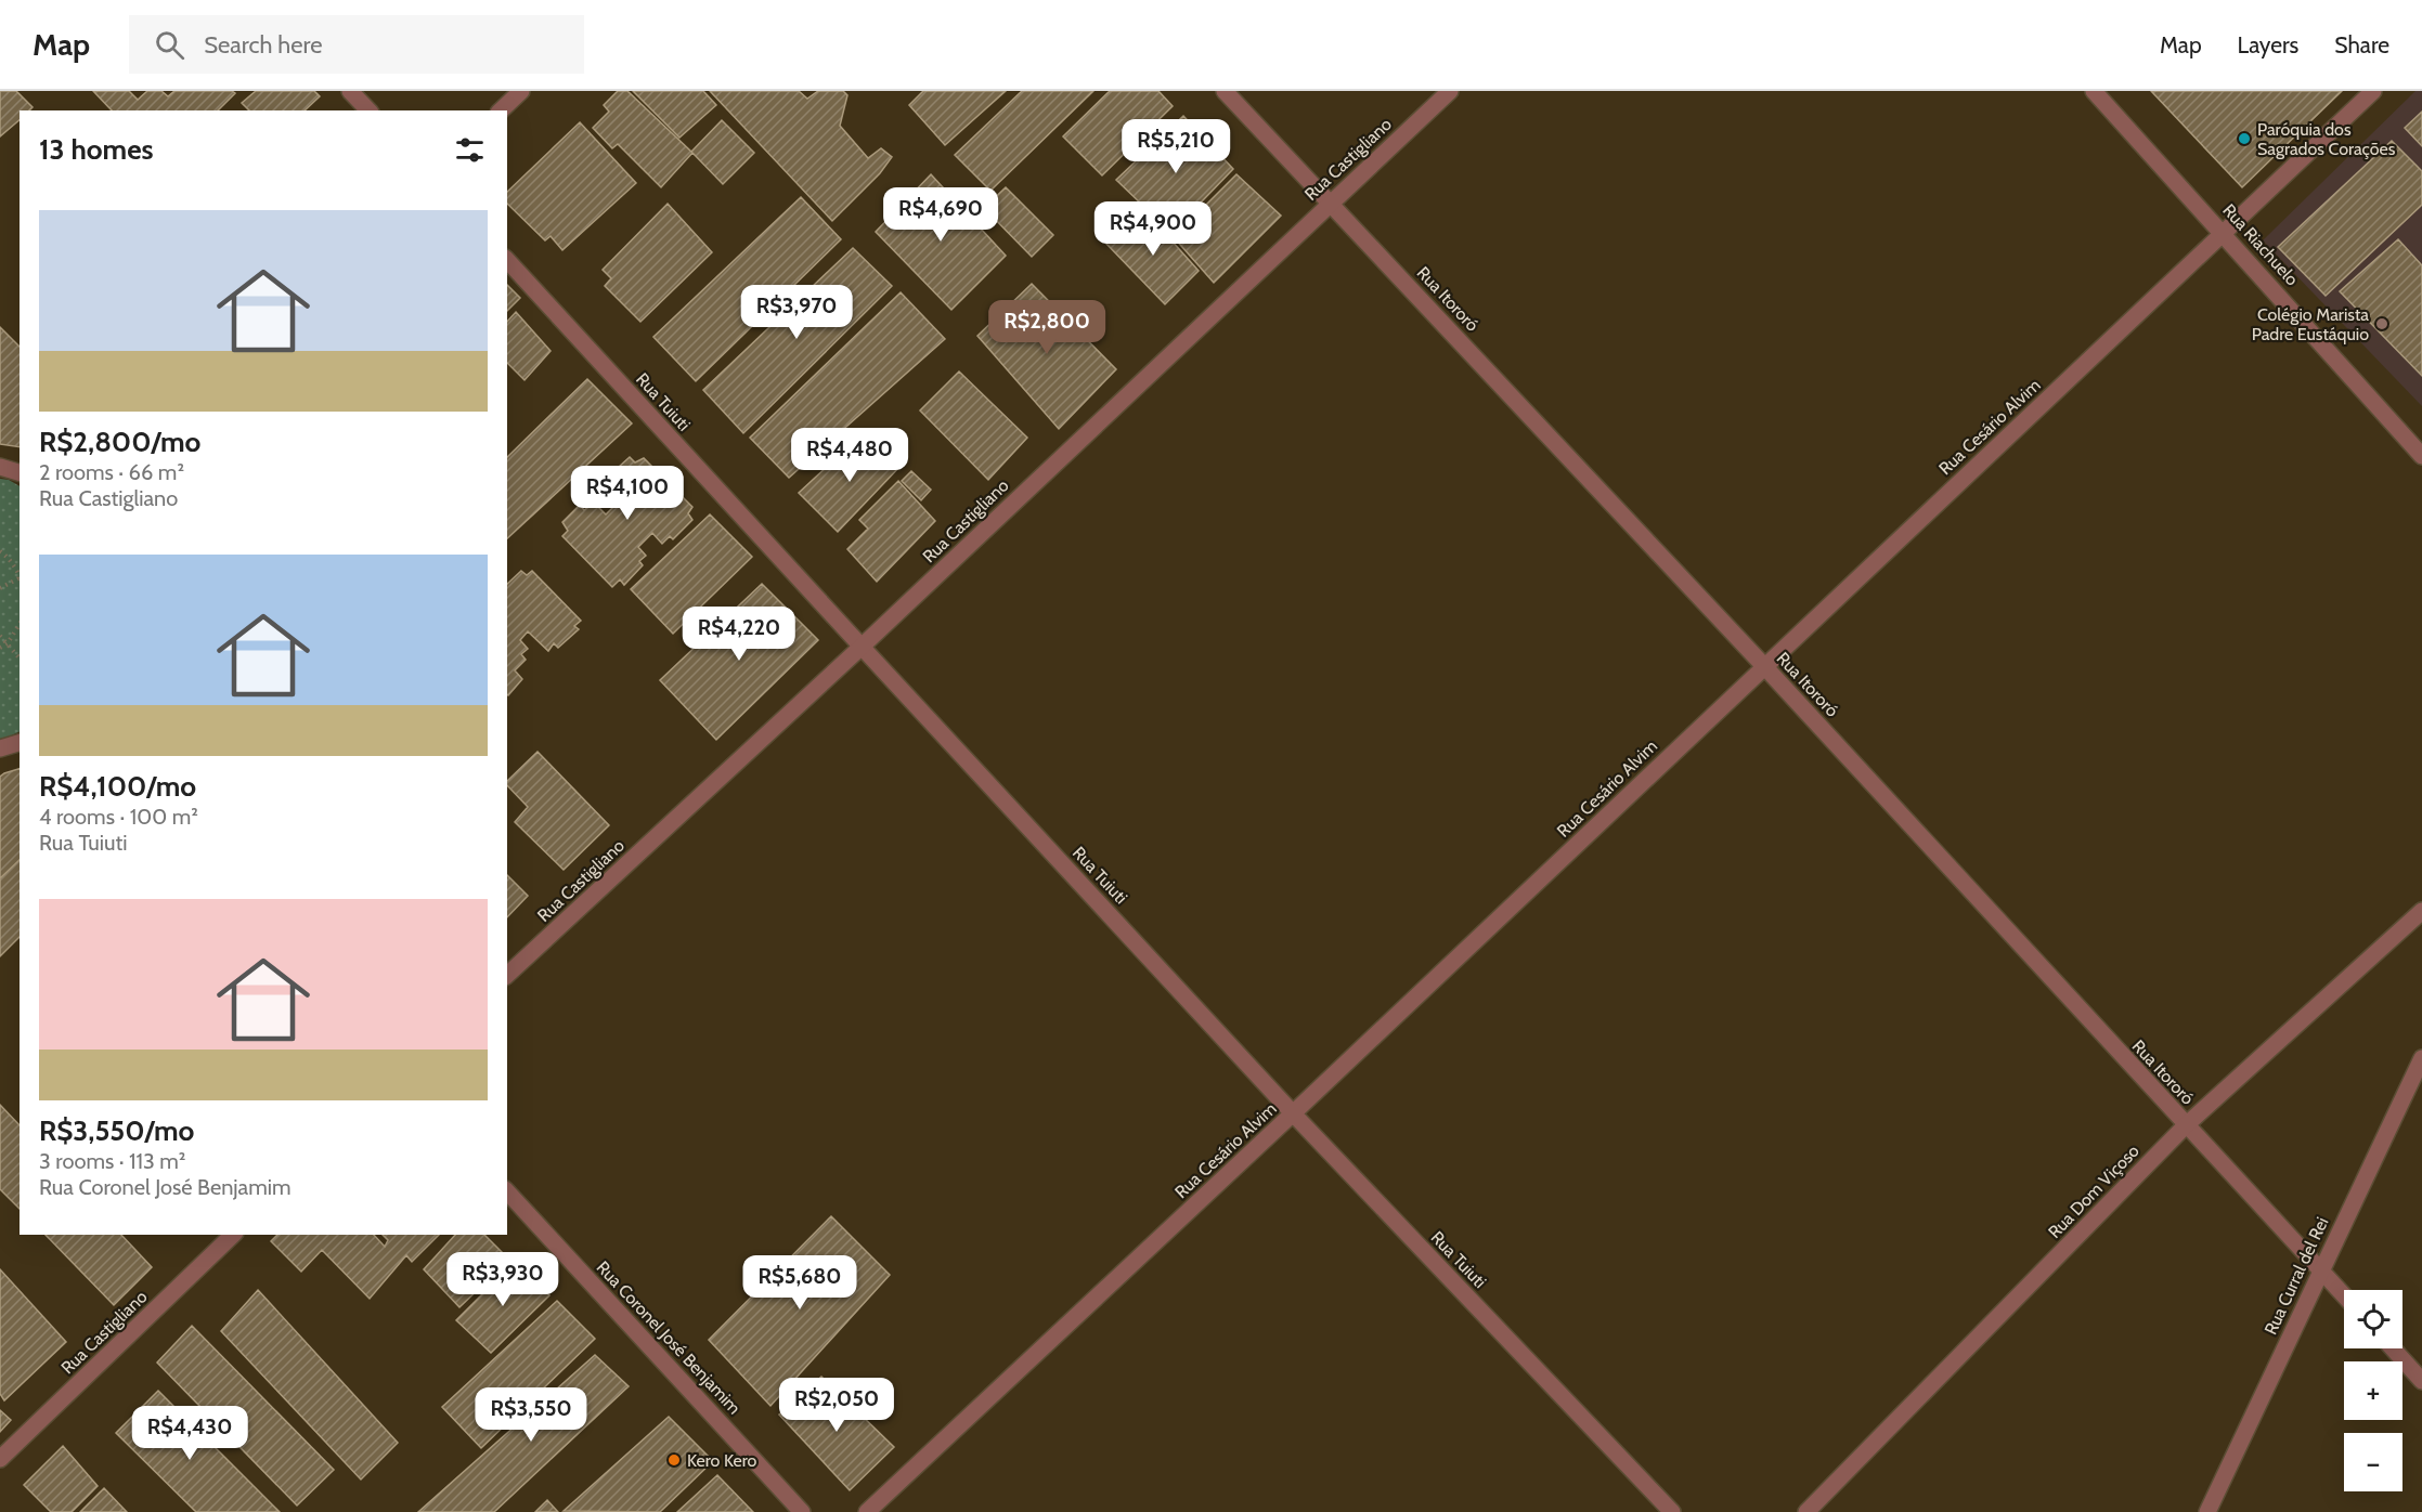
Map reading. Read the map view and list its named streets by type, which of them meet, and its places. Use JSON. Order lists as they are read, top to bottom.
{
  "streets": {
    "street": [
      "Rua Castigliano",
      "Rua Riachuelo",
      "Rua Itororó",
      "Rua Tuiuti",
      "Rua Cesário Alvim",
      "Rua Dom Viçoso",
      "Rua Curral del Rei",
      "Rua Coronel José Benjamim"
    ]
  },
  "crossings": [
    ["Rua Castigliano", "Rua Itororó"],
    ["Rua Castigliano", "Rua Tuiuti"],
    ["Rua Riachuelo", "Rua Cesário Alvim"],
    ["Rua Itororó", "Rua Cesário Alvim"],
    ["Rua Itororó", "Rua Dom Viçoso"],
    ["Rua Itororó", "Rua Curral del Rei"],
    ["Rua Tuiuti", "Rua Cesário Alvim"]
  ],
  "places": ["Paróquia dos Sagrados Corações", "Colégio Marista Padre Eustáquio", "Kero Kero"],
  "page": {
    "header": "Map",
    "search": "Search here",
    "nav": ["Map", "Layers", "Share"],
    "heading": "13 homes",
    "price": [
      "R$5,210",
      "R$4,690",
      "R$4,900",
      "R$3,970",
      "R$2,800",
      "R$4,480",
      "R$4,100",
      "R$4,220",
      "R$3,930",
      "R$5,680",
      "R$2,050",
      "R$3,550",
      "R$4,430"
    ],
    "list": [
      {
        "name": "R$2,800/mo",
        "note": "2 rooms · 66 m² · Rua Castigliano"
      },
      {
        "name": "R$4,100/mo",
        "note": "4 rooms · 100 m² · Rua Tuiuti"
      },
      {
        "name": "R$3,550/mo",
        "note": "3 rooms · 113 m² · Rua Coronel José Benjamim"
      }
    ],
    "map_buttons": ["+", "−"]
  }
}
